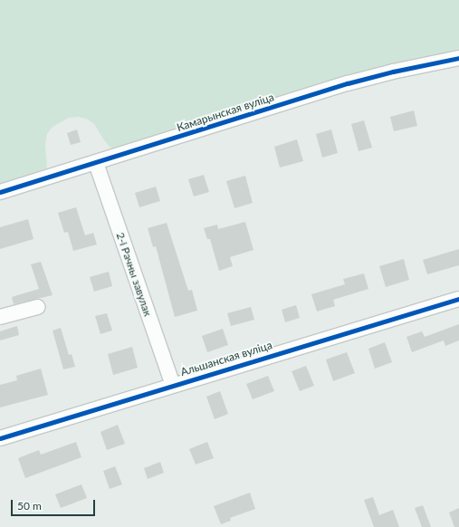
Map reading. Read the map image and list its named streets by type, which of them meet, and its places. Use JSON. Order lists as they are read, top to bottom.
{
  "streets": {
    "street": ["Камарынская вуліца", "2-і Рачны завулак", "Альшанская вуліца"]
  },
  "crossings": [
    ["Камарынская вуліца", "2-і Рачны завулак"],
    ["2-і Рачны завулак", "Альшанская вуліца"]
  ],
  "scale_bar": "50 m"
}
